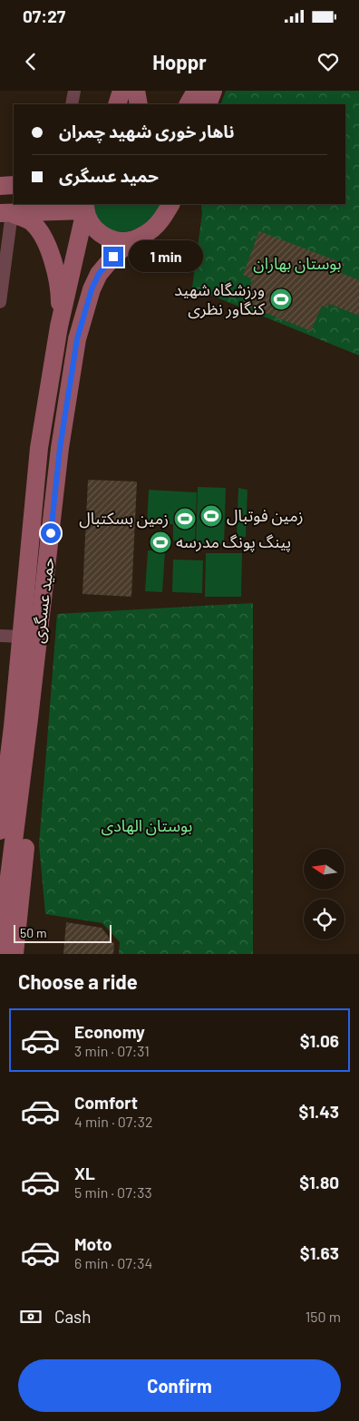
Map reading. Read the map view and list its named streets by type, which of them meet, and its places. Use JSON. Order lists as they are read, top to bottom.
{
  "streets": {
    "main road": ["حمید عسگری"]
  },
  "parks": ["بوستان بهاران", "بوستان الهادی"],
  "places": {
    "sports": [
      "ورزشگاه شهید کنگاور نظری",
      "زمین فوتبال",
      "زمین بسکتبال",
      "پینگ پونگ مدرسه"
    ]
  },
  "scale_bar": "50 m",
  "north": "left",
  "page": {
    "status": "07:27",
    "header": "Hoppr",
    "banner": ["ناهار خوری شهید چمران", "حمید عسگری"],
    "bubble": "1 min",
    "scale": "50 m",
    "heading": "Choose a ride",
    "list": [
      {
        "name": "Economy",
        "note": "3 min · 07:31",
        "value": "$1.06"
      },
      {
        "name": "Comfort",
        "note": "4 min · 07:32",
        "value": "$1.43"
      },
      {
        "name": "XL",
        "note": "5 min · 07:33",
        "value": "$1.80"
      },
      {
        "name": "Moto",
        "note": "6 min · 07:34",
        "value": "$1.63"
      }
    ],
    "pay": ["Cash", "150 m"],
    "buttons": "Confirm"
  }
}
